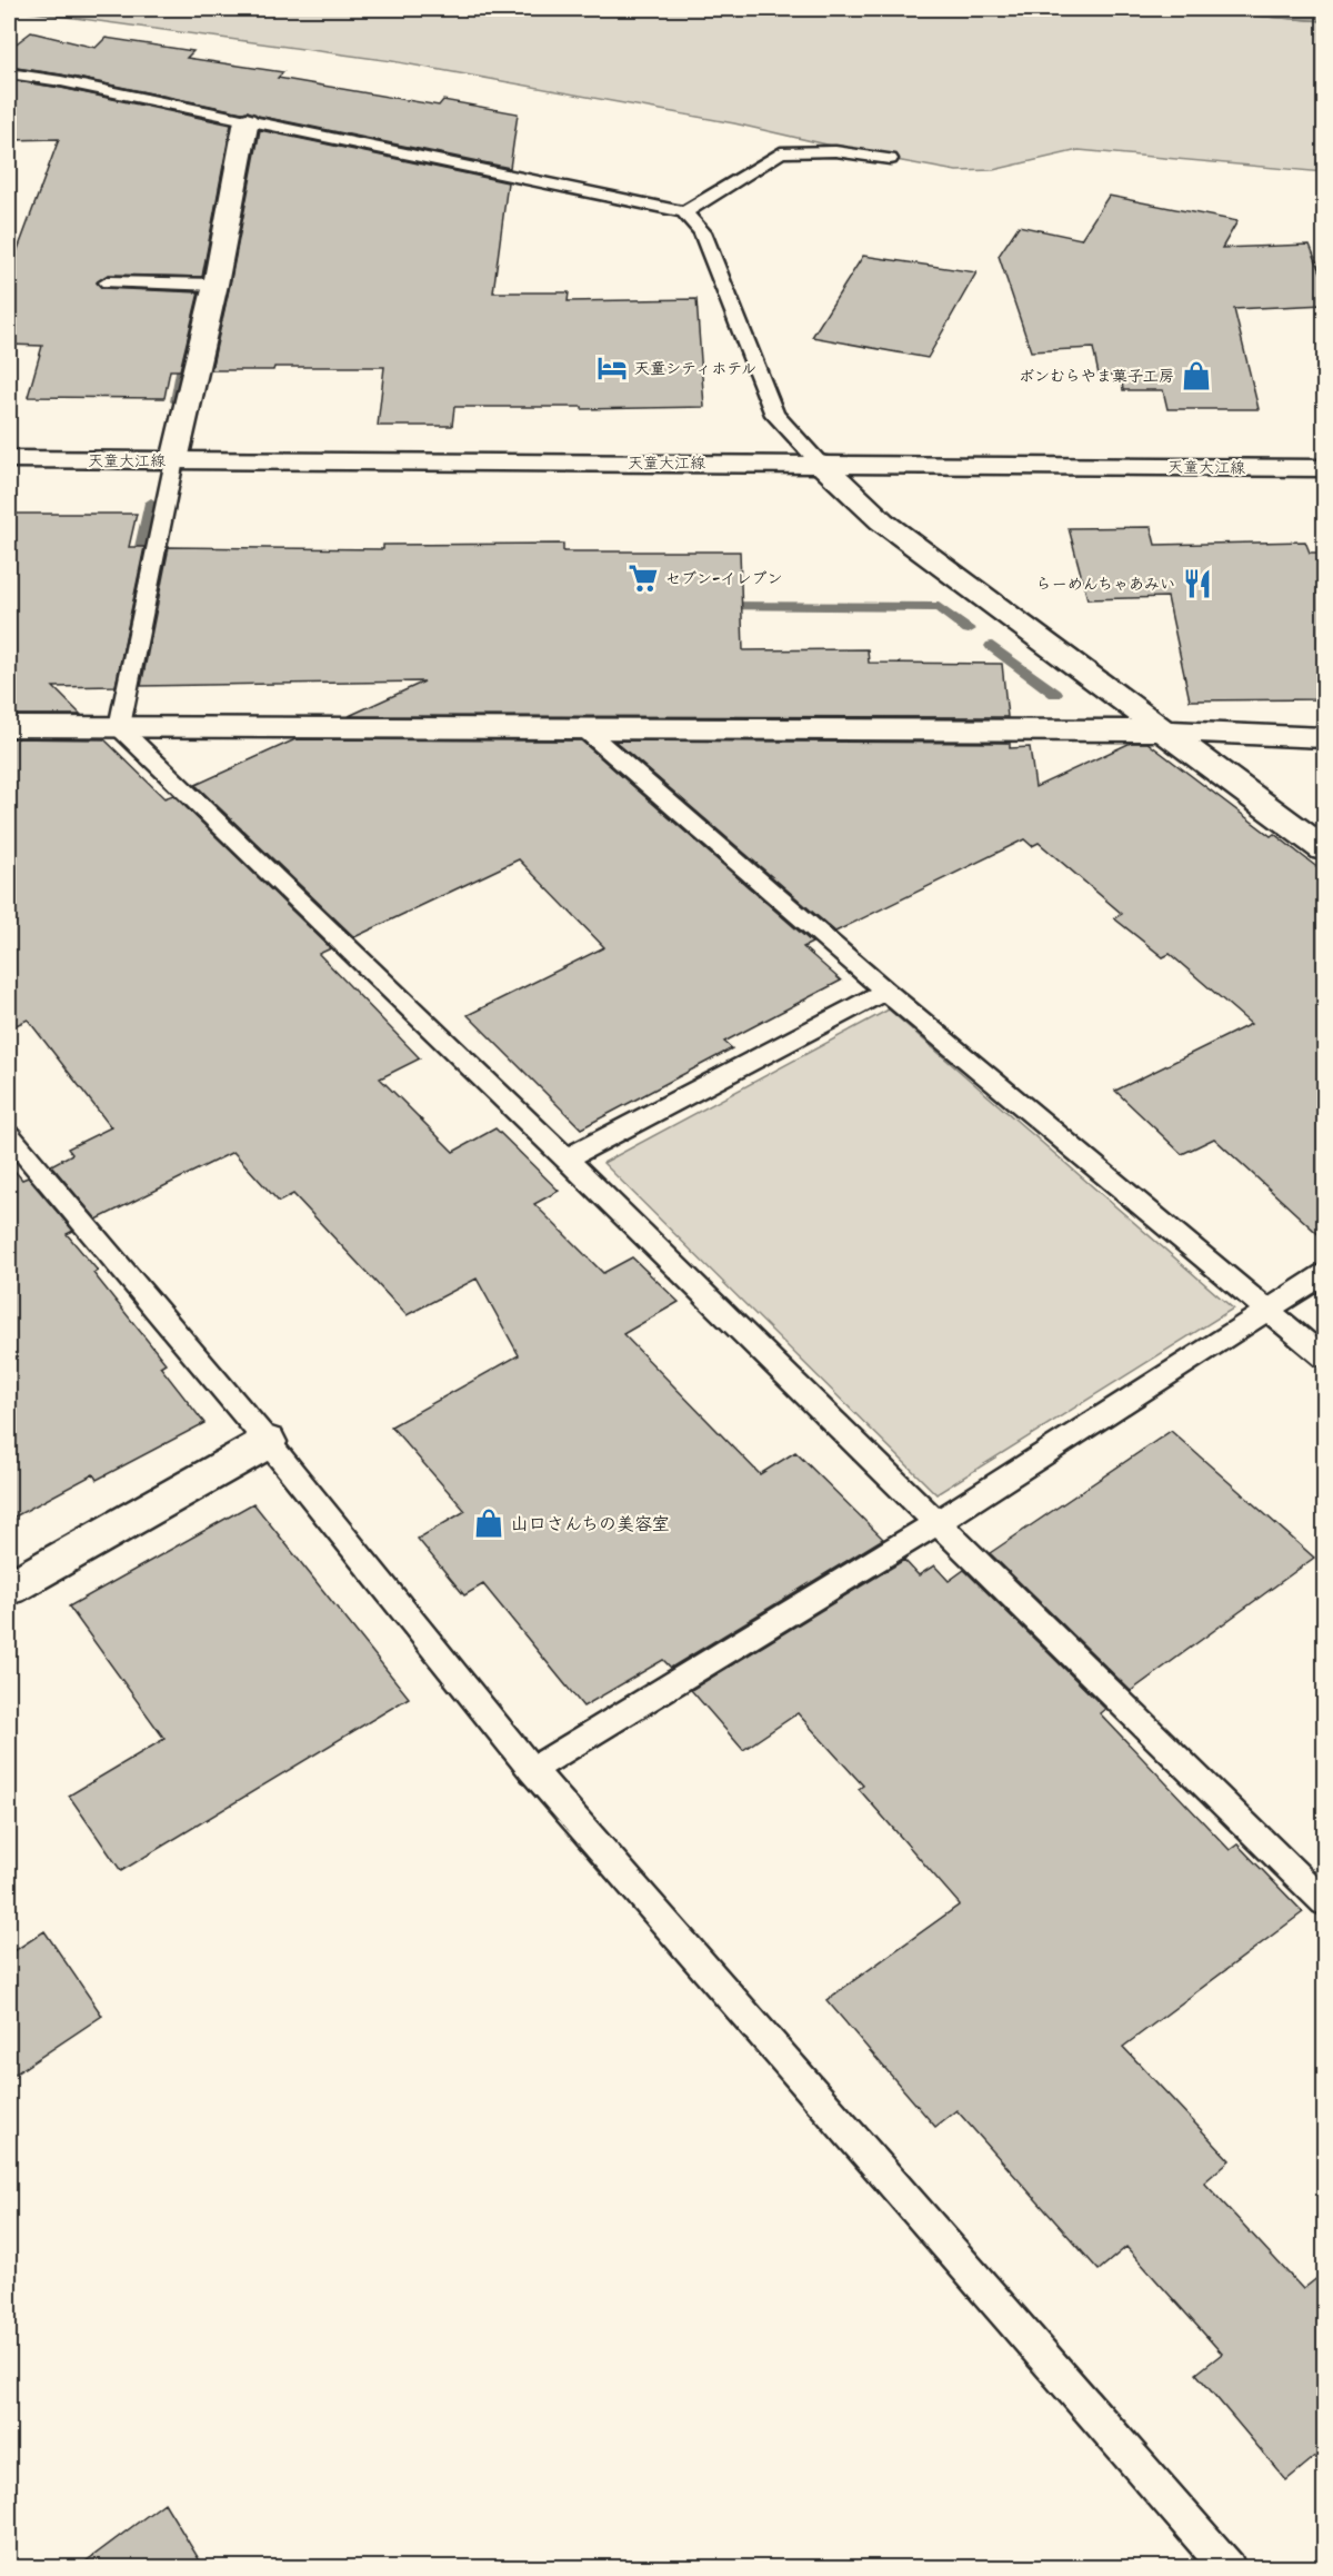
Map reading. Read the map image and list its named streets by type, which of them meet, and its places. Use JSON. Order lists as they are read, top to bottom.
{
  "streets": {
    "street": ["天童大江線"]
  },
  "places": {
    "hotel": ["天童シティホテル"],
    "shop": ["ボンむらやま菓子工房", "山口さんちの美容室"],
    "supermarket": ["セブン-イレブン"],
    "restaurant": ["らーめんちゃあみい"]
  }
}
